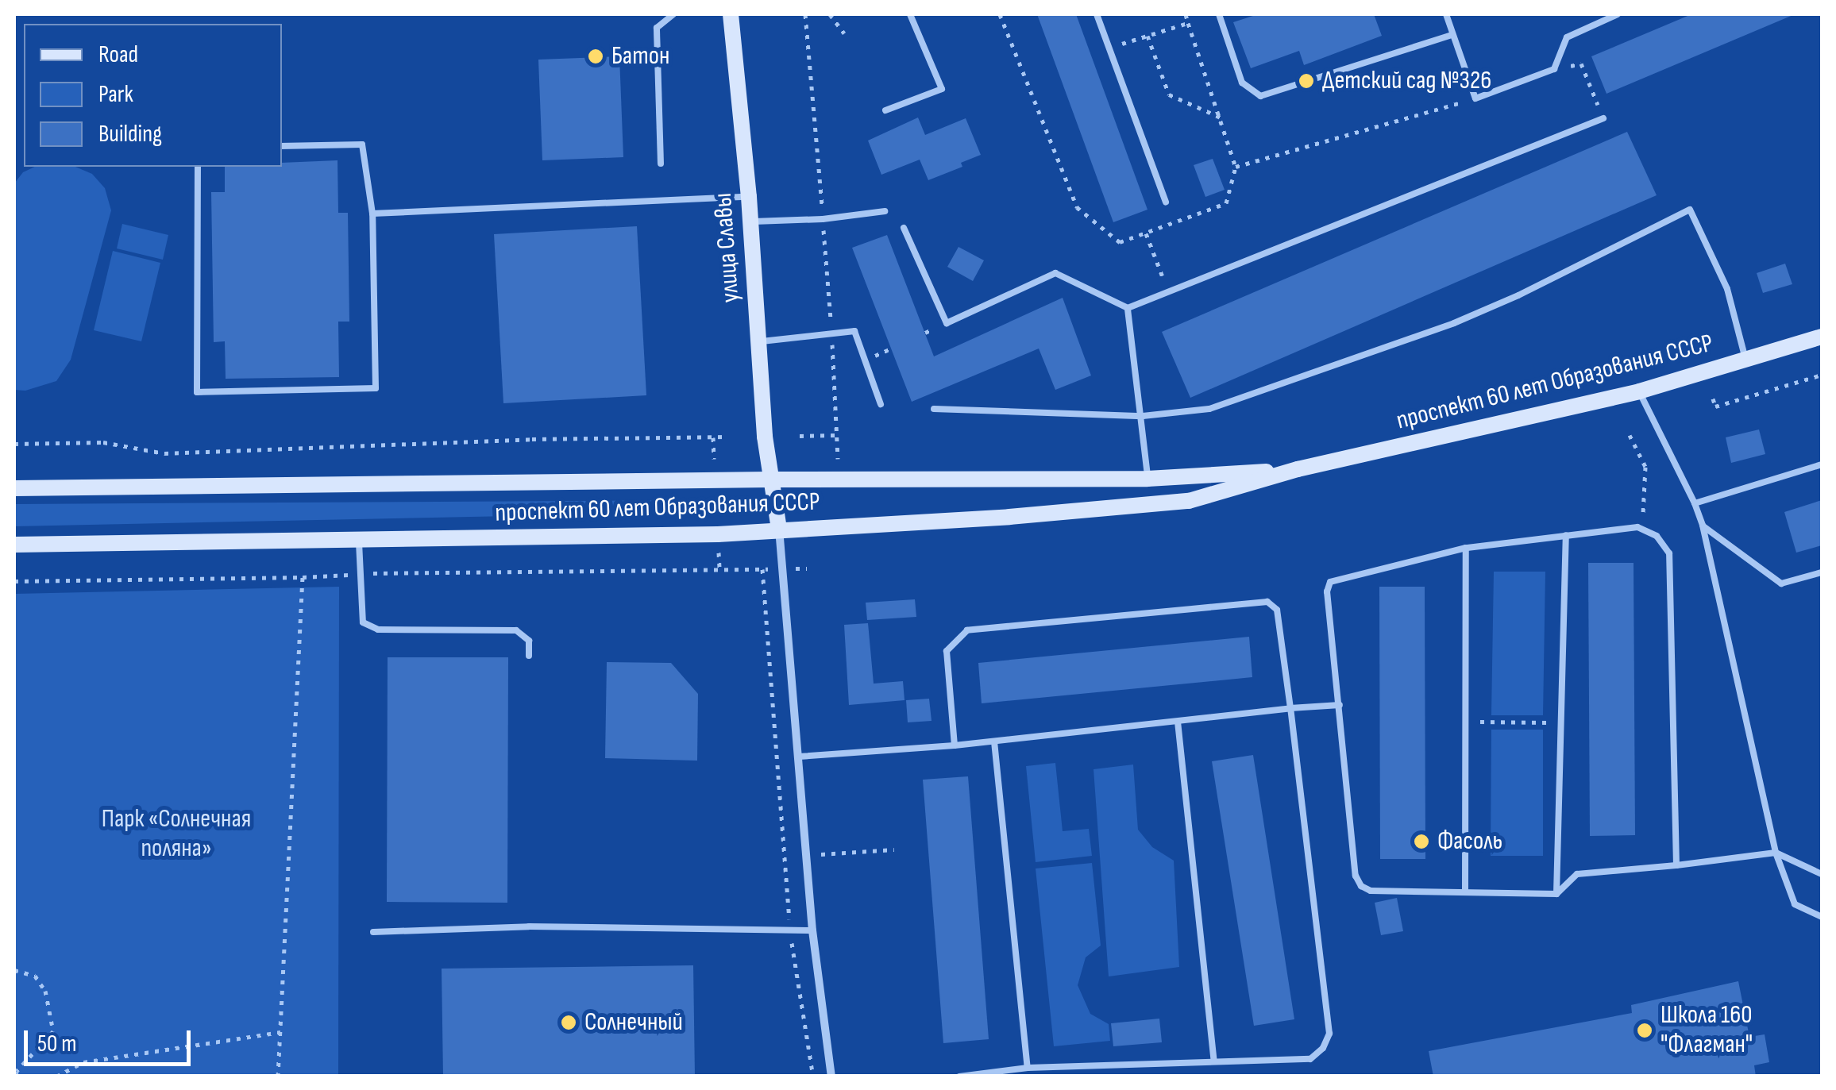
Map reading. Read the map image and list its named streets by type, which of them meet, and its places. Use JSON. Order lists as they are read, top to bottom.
{
  "streets": {
    "main road": ["улица Славы", "проспект 60 лет Образования СССР"]
  },
  "crossings": [
    ["улица Славы", "проспект 60 лет Образования СССР"]
  ],
  "parks": ["Парк «Солнечная поляна»"],
  "places": [
    "Батон",
    "Детский сад №326",
    "Фасоль",
    "Солнечный",
    "Школа 160 \"Флагман\""
  ],
  "legend": ["Road", "Park", "Building"],
  "scale_bar": "50 m"
}
